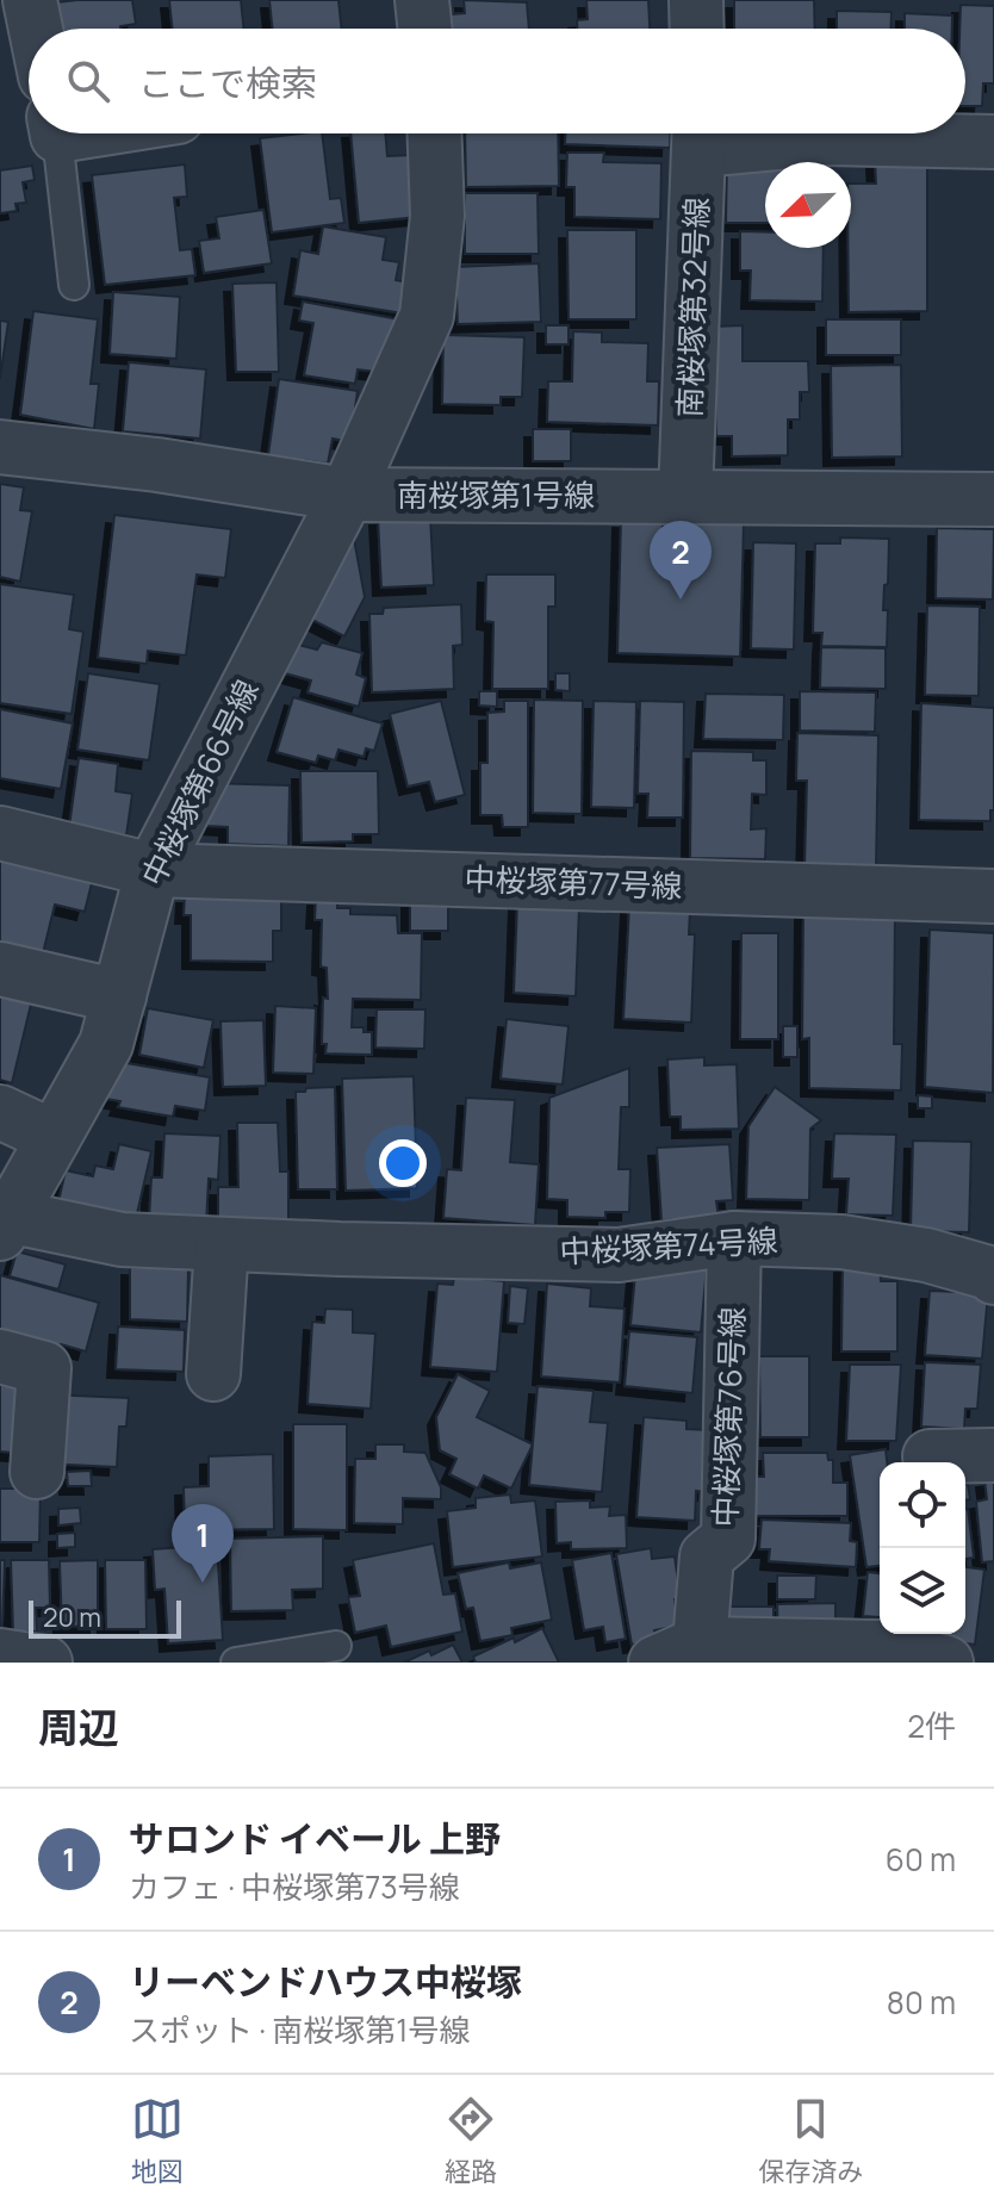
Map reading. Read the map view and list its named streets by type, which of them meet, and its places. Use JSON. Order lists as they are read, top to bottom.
{
  "streets": {
    "street": [
      "南桜塚第32号線",
      "南桜塚第1号線",
      "中桜塚第66号線",
      "中桜塚第77号線",
      "中桜塚第74号線",
      "中桜塚第76号線"
    ]
  },
  "crossings": [
    ["南桜塚第32号線", "南桜塚第1号線"],
    ["南桜塚第1号線", "中桜塚第66号線"],
    ["中桜塚第66号線", "中桜塚第77号線"],
    ["中桜塚第66号線", "中桜塚第74号線"],
    ["中桜塚第74号線", "中桜塚第76号線"]
  ],
  "scale_bar": "20 m",
  "north": "bottom left",
  "page": {
    "search": "ここで検索",
    "pins": ["2", "1"],
    "scale": "20 m",
    "heading": ["周辺", "2件"],
    "list": [
      {
        "mark": "1",
        "name": "サロンド イベール 上野",
        "note": "カフェ · 中桜塚第73号線",
        "value": "60 m"
      },
      {
        "mark": "2",
        "name": "リーベンドハウス中桜塚",
        "note": "スポット · 南桜塚第1号線",
        "value": "80 m"
      }
    ],
    "nav": ["地図", "経路", "保存済み"]
  }
}
